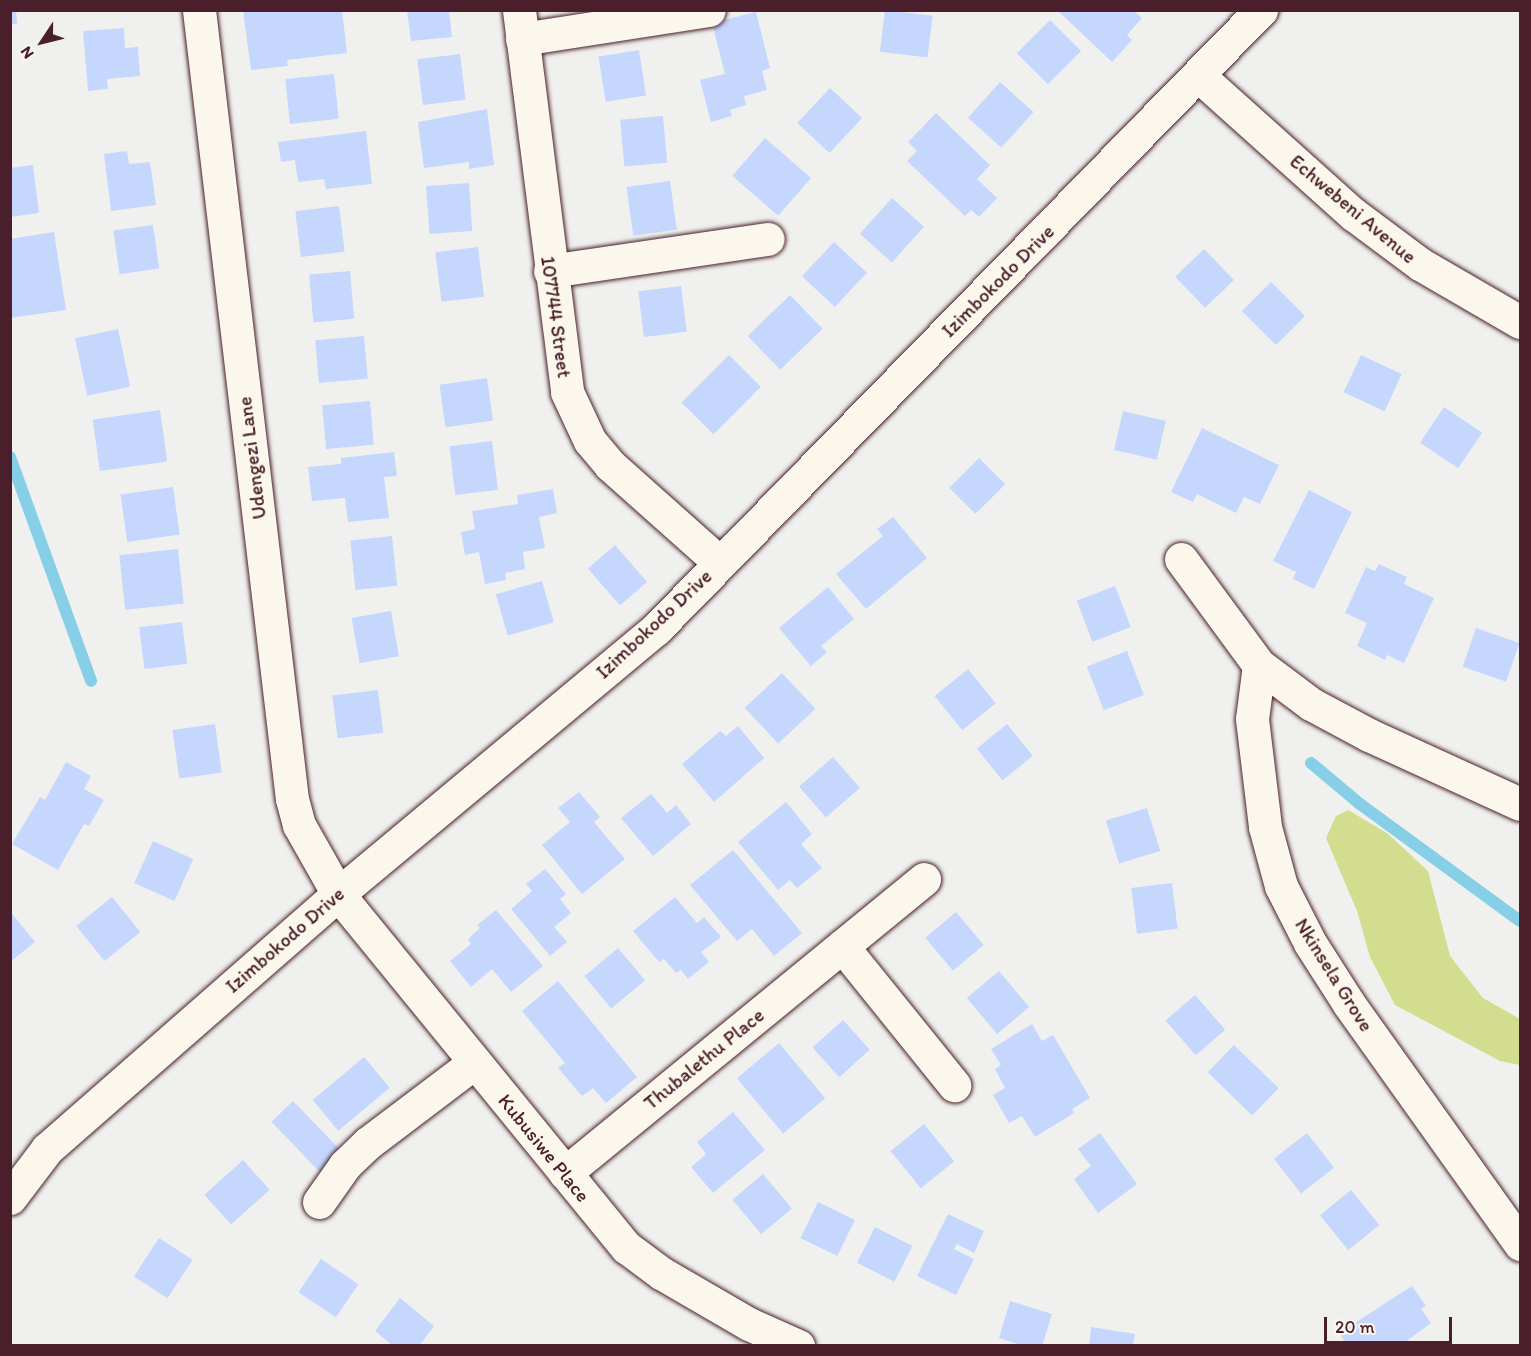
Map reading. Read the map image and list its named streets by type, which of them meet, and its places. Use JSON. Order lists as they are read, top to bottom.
{
  "streets": {
    "street": [
      "Echwebeni Avenue",
      "Izimbokodo Drive",
      "107744 Street",
      "Udengezi Lane",
      "Nkinsela Grove",
      "Thubalethu Place",
      "Kubusiwe Place"
    ]
  },
  "crossings": [
    ["Echwebeni Avenue", "Izimbokodo Drive"],
    ["Izimbokodo Drive", "107744 Street"],
    ["Izimbokodo Drive", "Udengezi Lane"],
    ["Izimbokodo Drive", "Kubusiwe Place"],
    ["Udengezi Lane", "Kubusiwe Place"],
    ["Thubalethu Place", "Kubusiwe Place"]
  ],
  "scale_bar": "20 m",
  "north": "bottom left"
}
